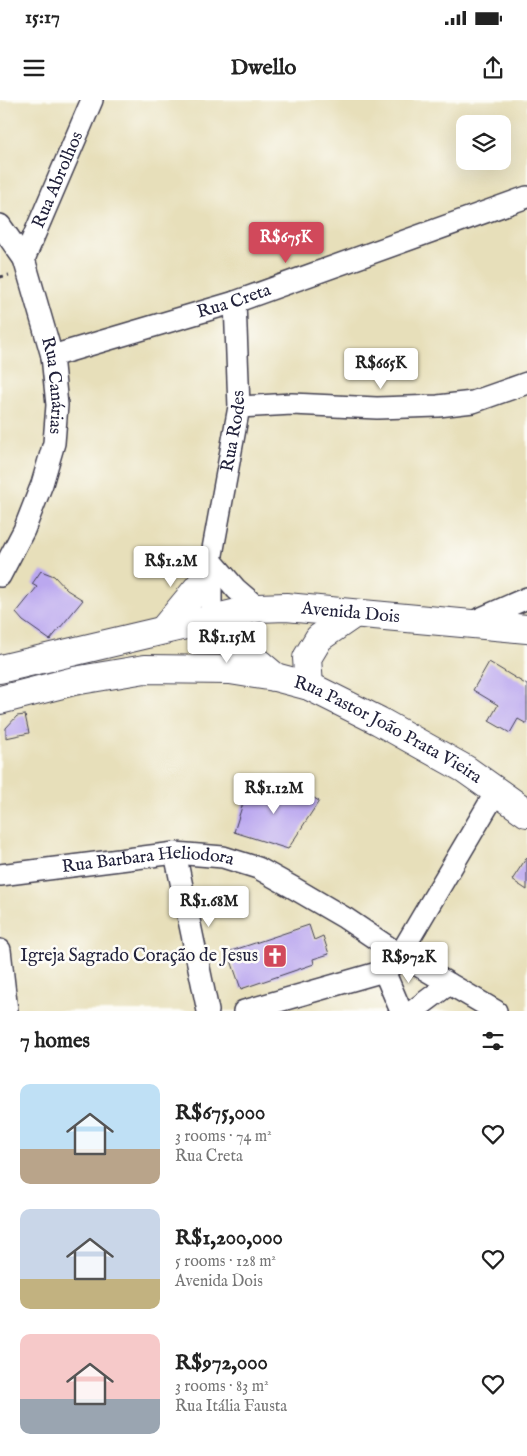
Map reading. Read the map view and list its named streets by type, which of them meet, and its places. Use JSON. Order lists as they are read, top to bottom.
{
  "streets": {
    "main road": ["Avenida Dois", "Rua Pastor João Prata Vieira"],
    "street": [
      "Rua Abrolhos",
      "Rua Creta",
      "Rua Canárias",
      "Rua Rodes",
      "Rua Barbara Heliodora"
    ]
  },
  "crossings": [
    ["Rua Abrolhos", "Rua Canárias"],
    ["Rua Creta", "Rua Canárias"],
    ["Rua Creta", "Rua Rodes"],
    ["Rua Rodes", "Avenida Dois"]
  ],
  "places": {
    "church": ["Igreja Sagrado Coração de Jesus"]
  },
  "page": {
    "status": "15:17",
    "header": "Dwello",
    "price": [
      "R$675K",
      "R$665K",
      "R$1.2M",
      "R$1.15M",
      "R$1.12M",
      "R$1.68M",
      "R$972K"
    ],
    "heading": "7 homes",
    "list": [
      {
        "name": "R$675,000",
        "note": "3 rooms · 74 m² · Rua Creta"
      },
      {
        "name": "R$1,200,000",
        "note": "5 rooms · 128 m² · Avenida Dois"
      },
      {
        "name": "R$972,000",
        "note": "3 rooms · 83 m² · Rua Itália Fausta"
      }
    ]
  }
}
